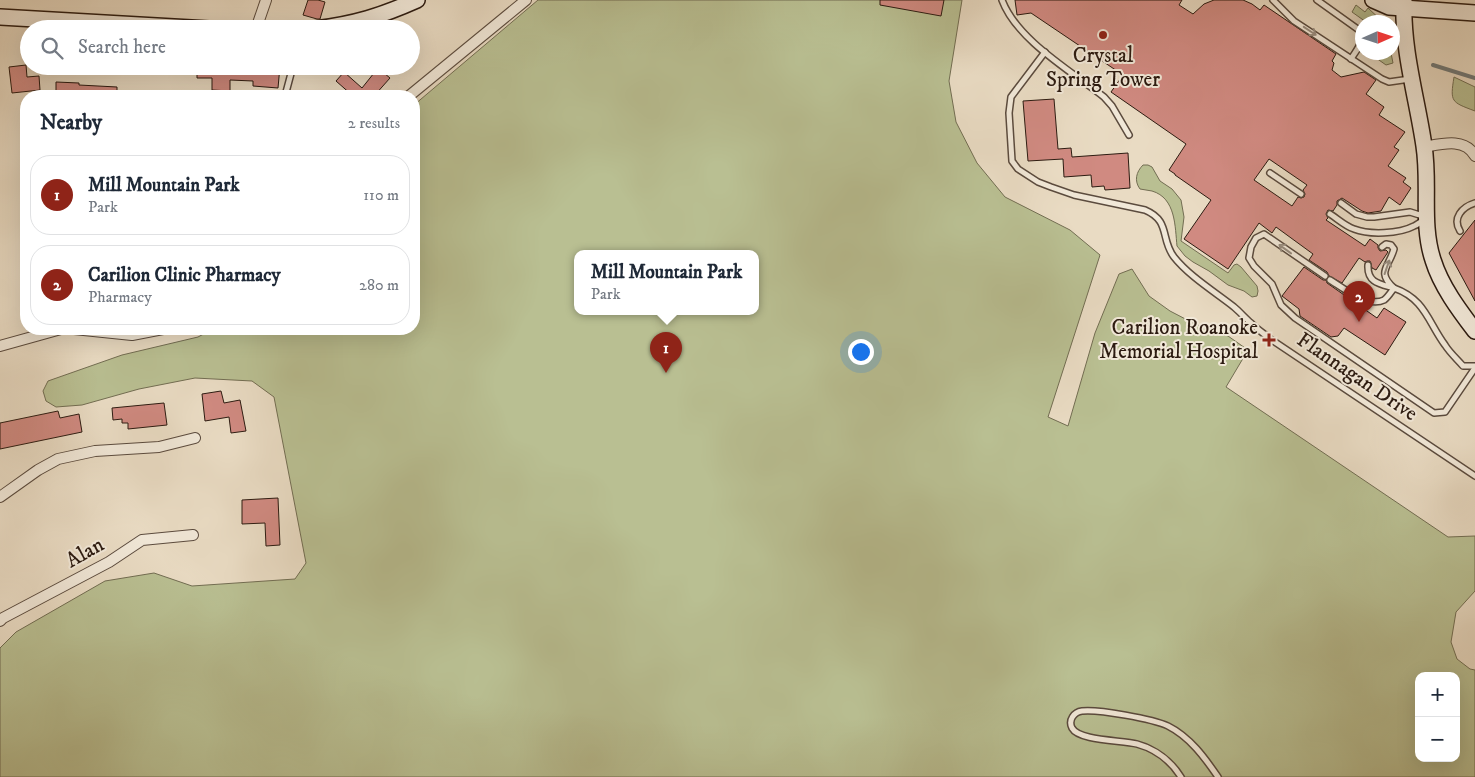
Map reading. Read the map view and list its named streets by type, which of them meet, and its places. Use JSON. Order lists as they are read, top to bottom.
{
  "streets": {
    "street": ["Alan"],
    "lane": ["Flannagan Drive"]
  },
  "places": {
    "other": ["Crystal Spring Tower"],
    "health": ["Carilion Roanoke Memorial Hospital"]
  },
  "north": "right",
  "page": {
    "search": "Search here",
    "heading": ["Nearby", "2 results"],
    "list": [
      {
        "mark": "1",
        "name": "Mill Mountain Park",
        "note": "Park",
        "value": "110 m"
      },
      {
        "mark": "2",
        "name": "Carilion Clinic Pharmacy",
        "note": "Pharmacy",
        "value": "280 m"
      }
    ],
    "popup": ["Mill Mountain Park", "Park"],
    "pins": ["2", "1"],
    "map_buttons": ["+", "−"]
  }
}
